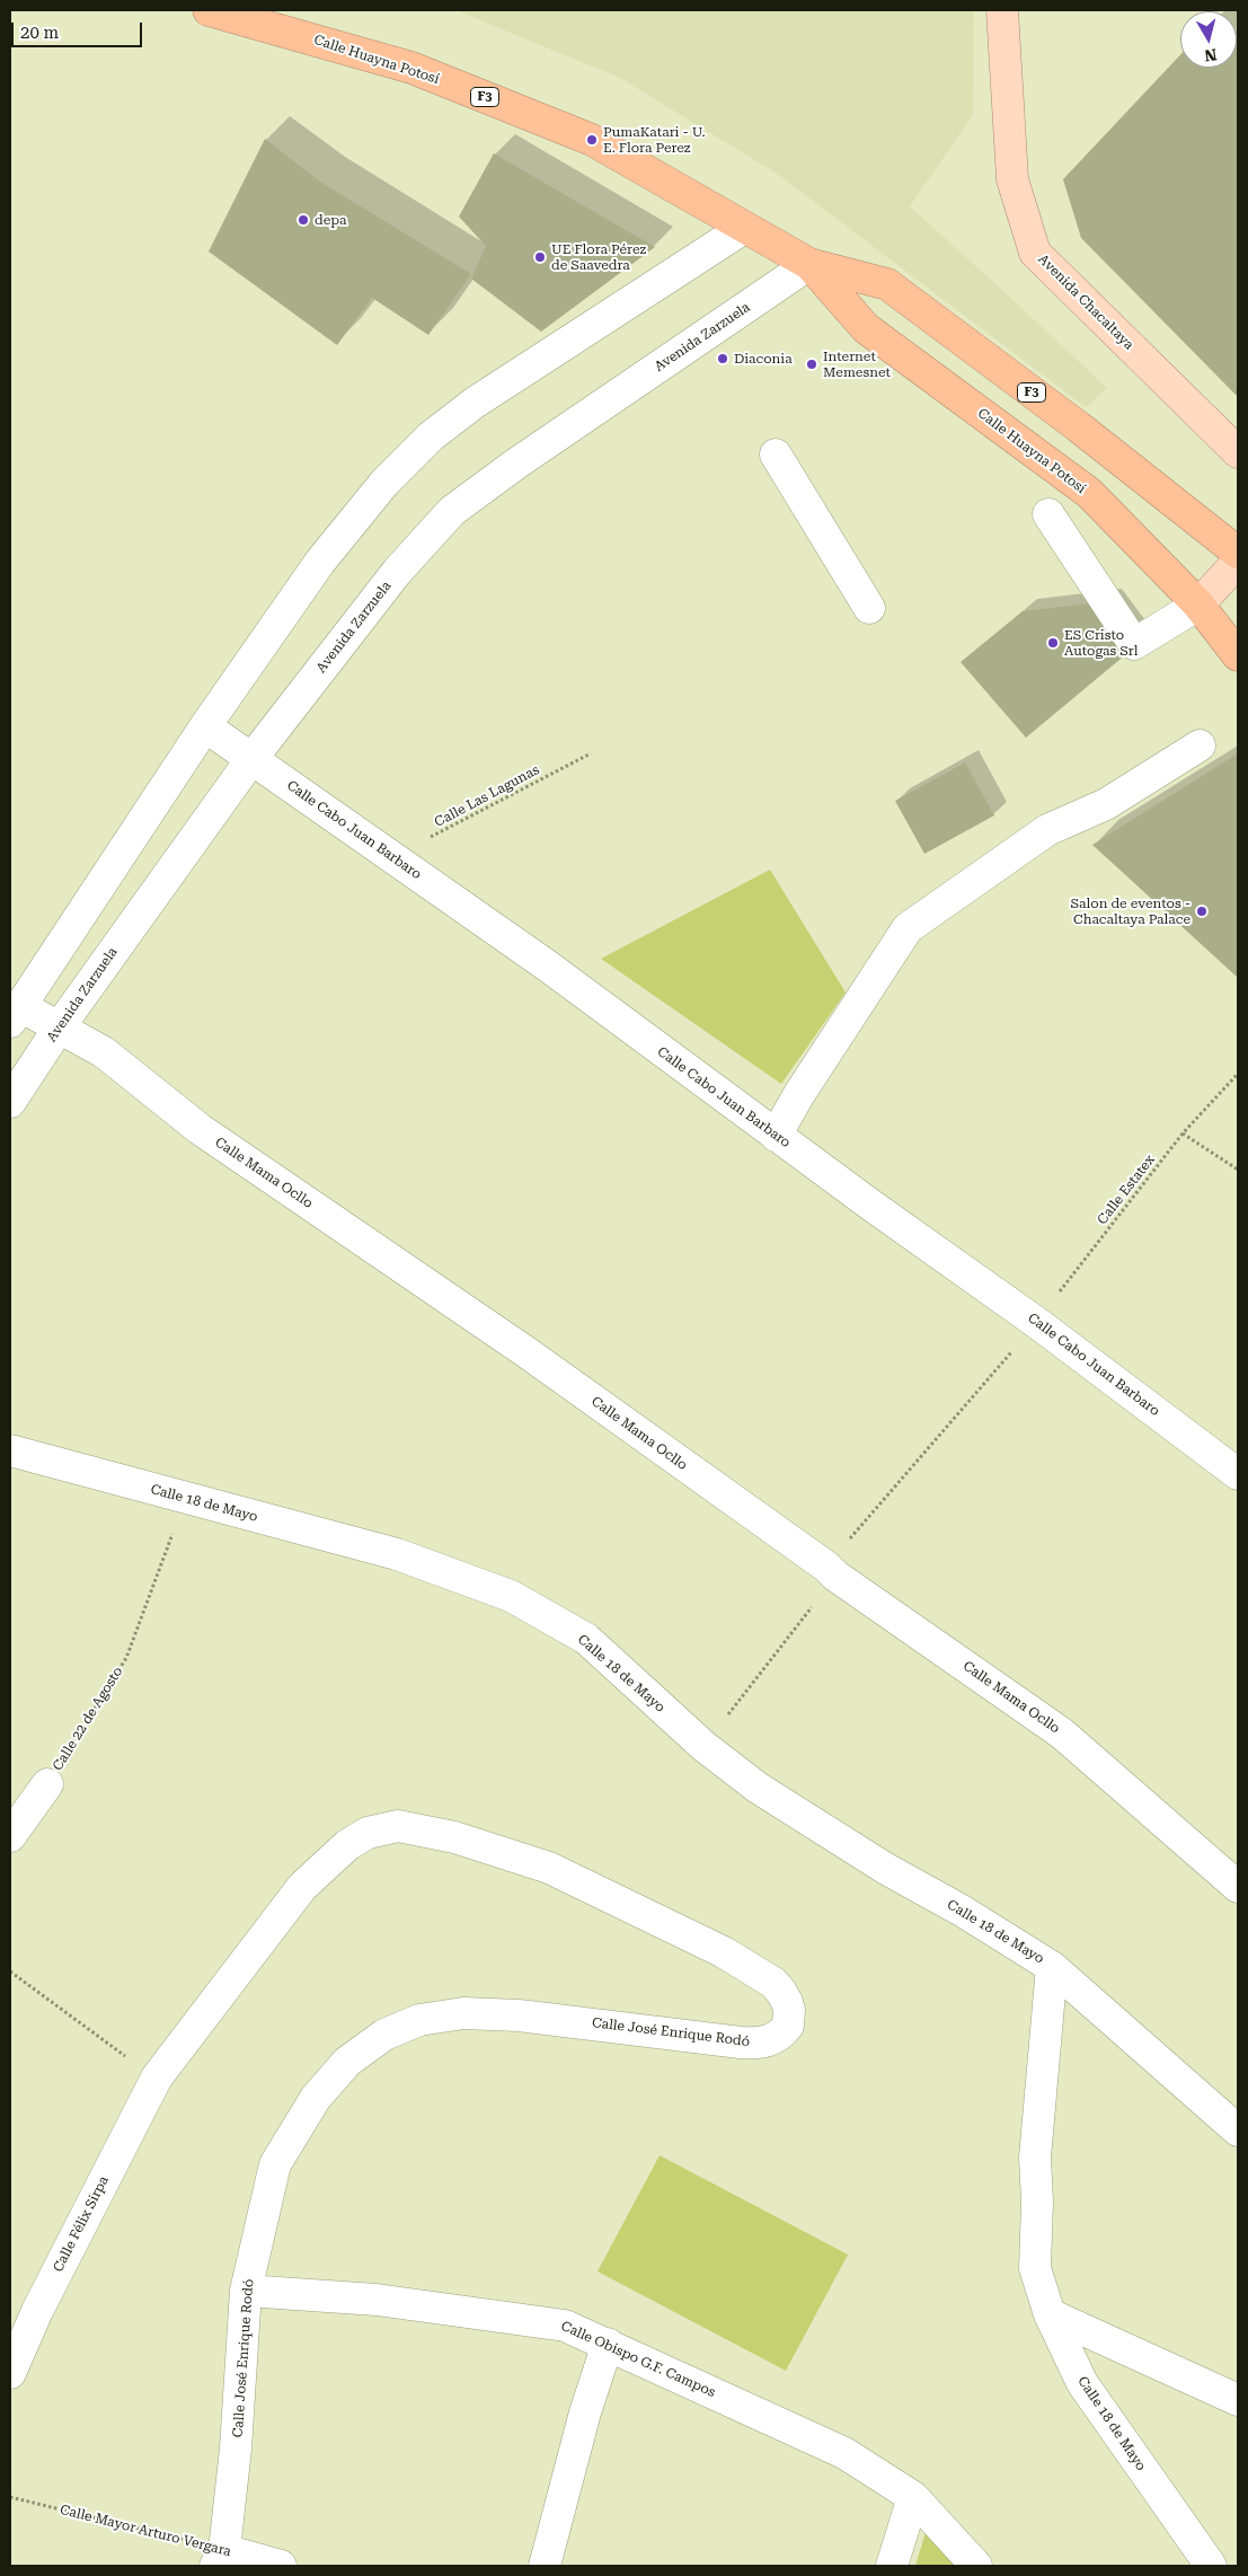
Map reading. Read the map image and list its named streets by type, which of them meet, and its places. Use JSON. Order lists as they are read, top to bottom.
{
  "streets": {
    "highway": ["Calle Huayna Potosí", "F3"],
    "main road": ["Avenida Chacaltaya"],
    "street": [
      "Avenida Zarzuela",
      "Calle Cabo Juan Barbaro",
      "Calle Mama Ocllo",
      "Calle 18 de Mayo",
      "Calle 22 de Agosto",
      "Calle José Enrique Rodó",
      "Calle Félix Sirpa",
      "Calle Obispo G.F. Campos",
      "Calle Mayor Arturo Vergara"
    ],
    "path": ["Calle Las Lagunas", "Calle Estatex"]
  },
  "crossings": [
    ["Calle Huayna Potosí", "Avenida Zarzuela"],
    ["Avenida Zarzuela", "Calle Cabo Juan Barbaro"],
    ["Avenida Zarzuela", "Calle Mama Ocllo"],
    ["Calle Las Lagunas", "Calle Cabo Juan Barbaro"],
    ["Calle Cabo Juan Barbaro", "Calle Estatex"],
    ["Calle Mama Ocllo", "Calle Estatex"],
    ["Calle Estatex", "Calle 18 de Mayo"],
    ["Calle 18 de Mayo", "Calle 22 de Agosto"],
    ["Calle José Enrique Rodó", "Calle Félix Sirpa"],
    ["Calle José Enrique Rodó", "Calle Obispo G.F. Campos"],
    ["Calle José Enrique Rodó", "Calle Mayor Arturo Vergara"]
  ],
  "places": [
    "PumaKatari - U. E. Flora Perez",
    "depa",
    "UE Flora Pérez de Saavedra",
    "Diaconia",
    "Internet Memesnet",
    "ES Cristo Autogas Srl",
    "Salon de eventos - Chacaltaya Palace"
  ],
  "scale_bar": "20 m",
  "north": "bottom"
}
